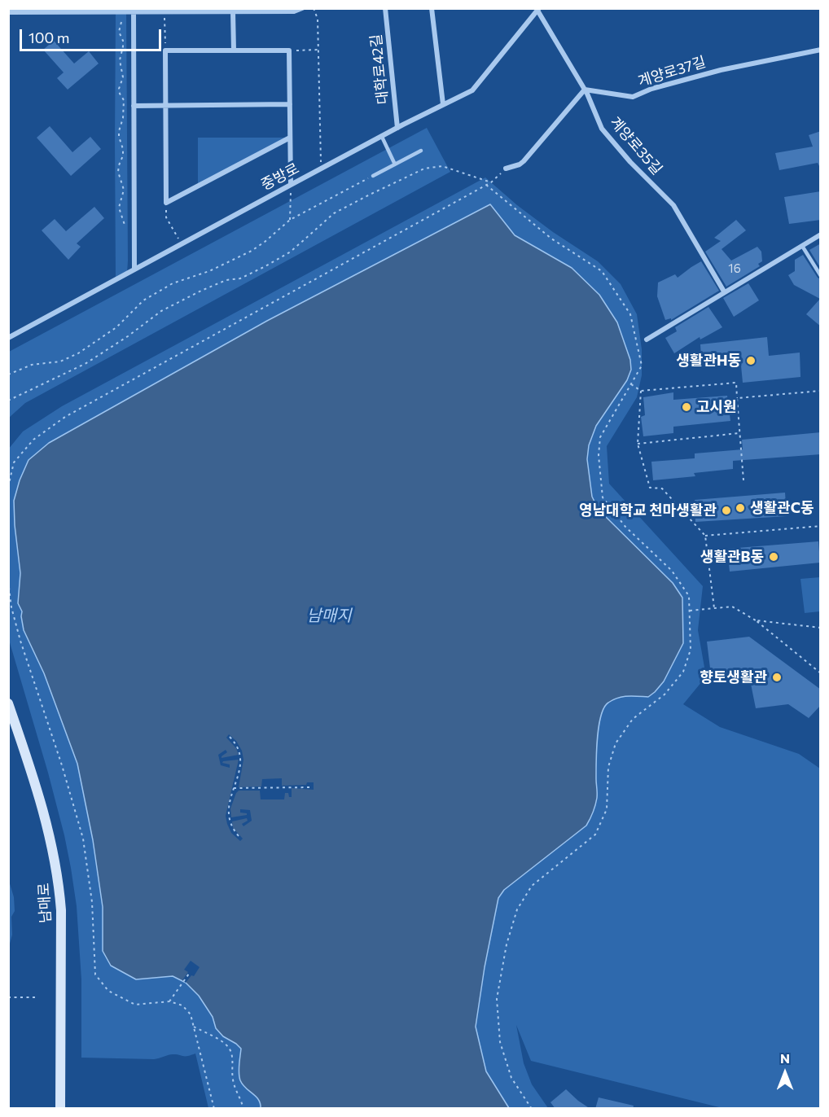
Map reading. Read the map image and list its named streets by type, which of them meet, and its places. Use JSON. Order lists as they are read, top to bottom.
{
  "streets": {
    "street": [
      "대학로42길",
      "계양로37길",
      "계양로35길",
      "중방로",
      "남매로"
    ]
  },
  "crossings": [
    ["대학로42길", "중방로"],
    ["계양로37길", "계양로35길"],
    ["계양로35길", "중방로"]
  ],
  "water": ["남매지"],
  "places": [
    "생활관H동",
    "고시원",
    "생활관C동",
    "영남대학교 천마생활관",
    "생활관B동",
    "향토생활관"
  ],
  "house_numbers": ["16"],
  "scale_bar": "100 m",
  "north": "top"
}
